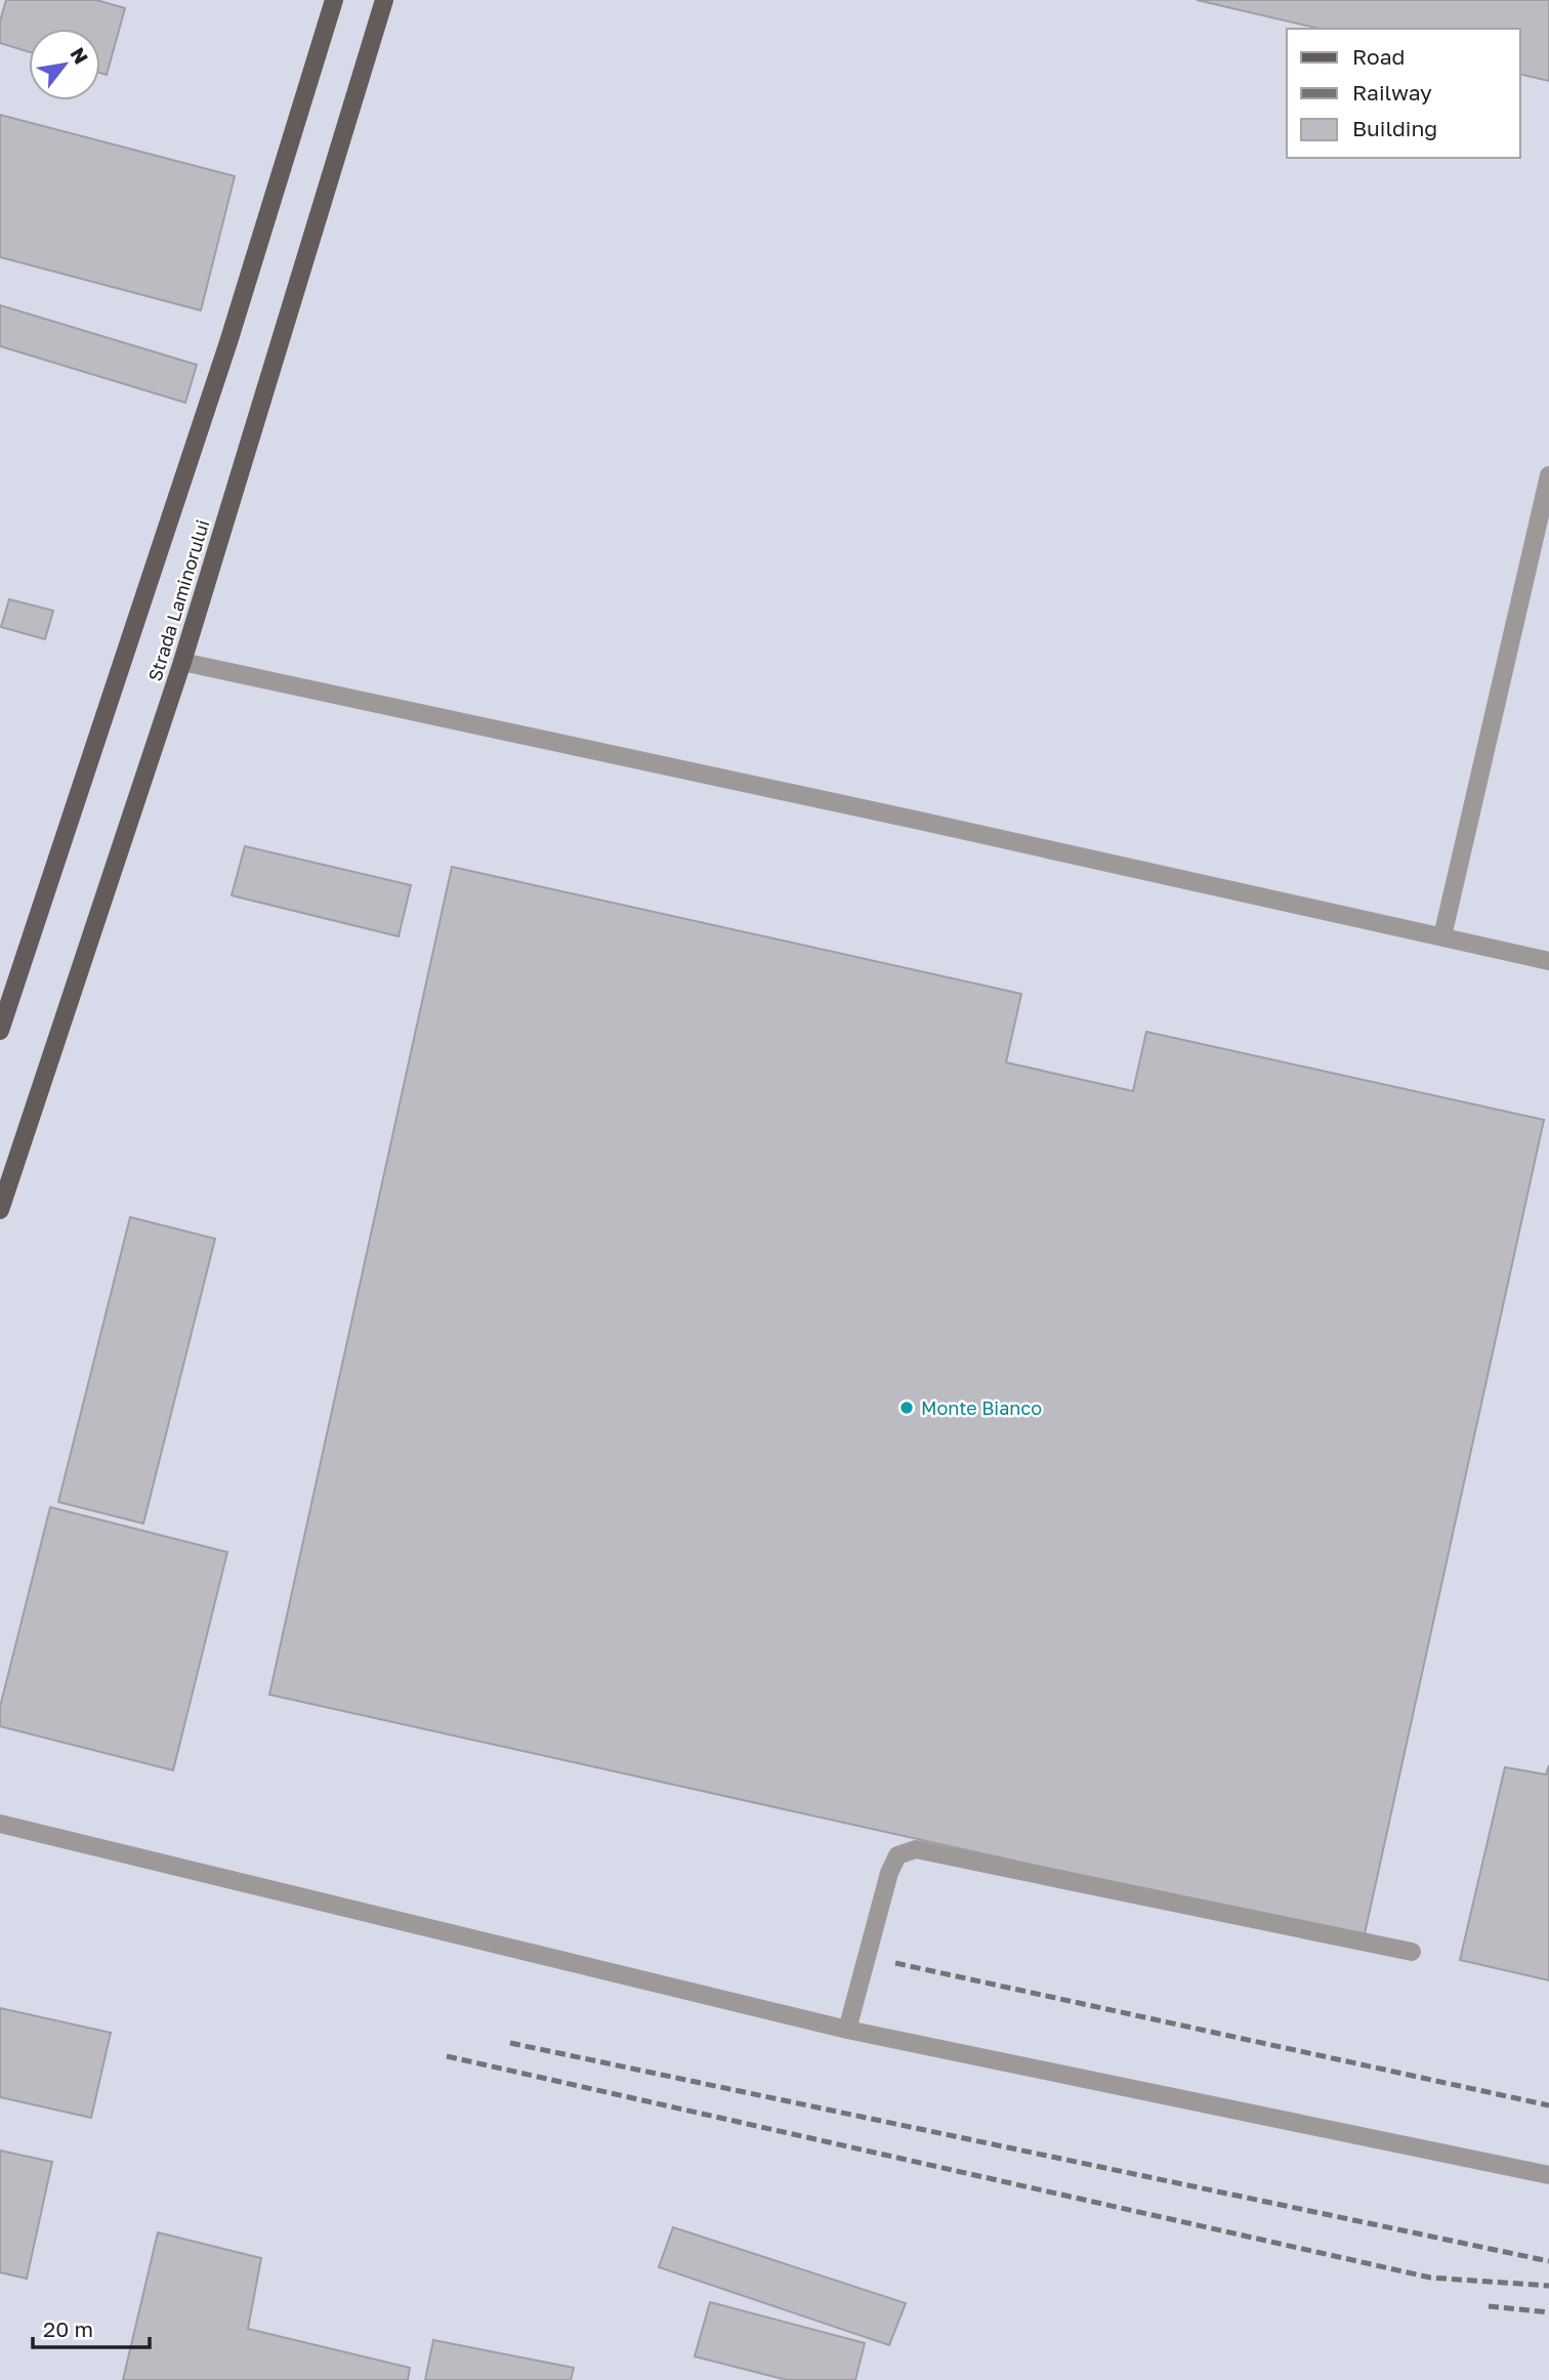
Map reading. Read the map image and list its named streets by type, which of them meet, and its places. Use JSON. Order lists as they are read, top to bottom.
{
  "streets": {
    "main road": ["Strada Laminorului"]
  },
  "places": ["Monte Bianco"],
  "legend": ["Road", "Railway", "Building"],
  "scale_bar": "20 m",
  "north": "top right"
}
